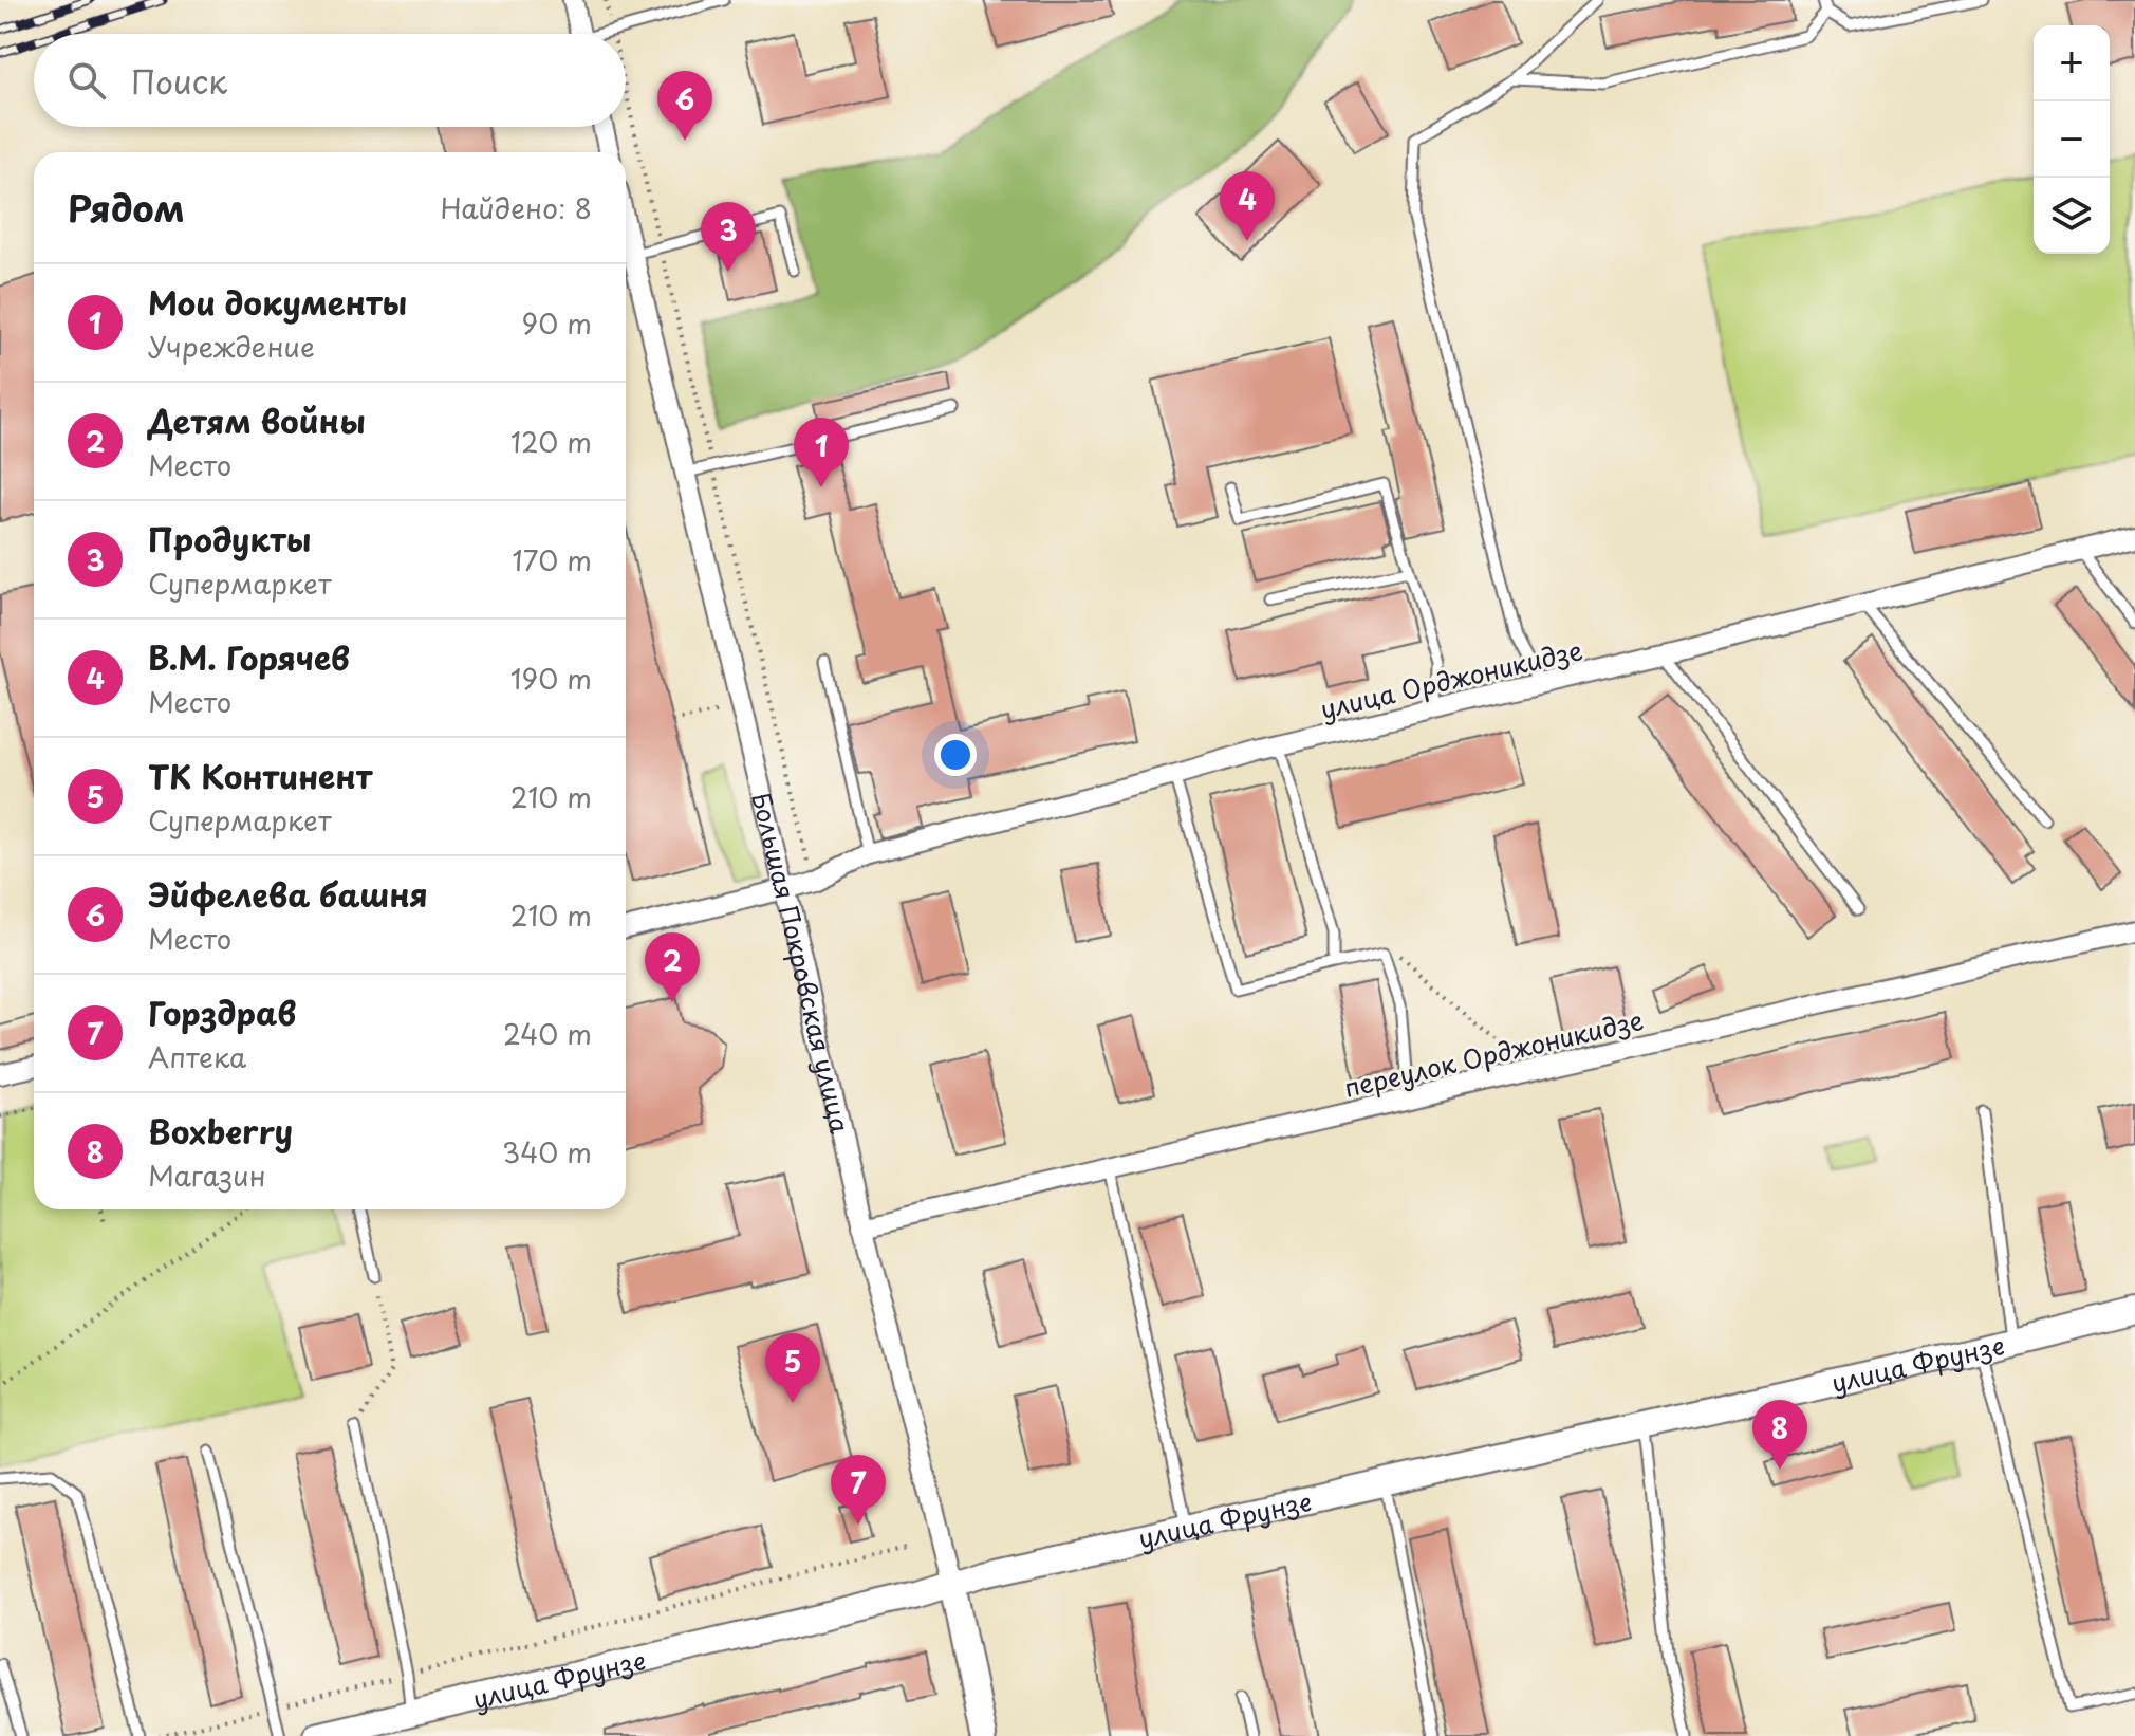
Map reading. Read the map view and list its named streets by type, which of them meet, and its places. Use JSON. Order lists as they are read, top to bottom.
{
  "streets": {
    "main road": ["Большая Покровская улица", "улица Фрунзе"],
    "street": ["улица Орджоникидзе", "переулок Орджоникидзе"]
  },
  "crossings": [
    ["улица Орджоникидзе", "Большая Покровская улица"],
    ["Большая Покровская улица", "переулок Орджоникидзе"],
    ["Большая Покровская улица", "улица Фрунзе"]
  ],
  "page": {
    "map_buttons": ["+", "−"],
    "search": "Поиск",
    "pins": [
      "6",
      "4",
      "3",
      "1",
      "2",
      "5",
      "8",
      "7"
    ],
    "heading": ["Рядом", "Найдено: 8"],
    "list": [
      {
        "mark": "1",
        "name": "Мои документы",
        "note": "Учреждение",
        "value": "90 m"
      },
      {
        "mark": "2",
        "name": "Детям войны",
        "note": "Место",
        "value": "120 m"
      },
      {
        "mark": "3",
        "name": "Продукты",
        "note": "Супермаркет",
        "value": "170 m"
      },
      {
        "mark": "4",
        "name": "В.М. Горячев",
        "note": "Место",
        "value": "190 m"
      },
      {
        "mark": "5",
        "name": "ТК Континент",
        "note": "Супермаркет",
        "value": "210 m"
      },
      {
        "mark": "6",
        "name": "Эйфелева башня",
        "note": "Место",
        "value": "210 m"
      },
      {
        "mark": "7",
        "name": "Горздрав",
        "note": "Аптека",
        "value": "240 m"
      },
      {
        "mark": "8",
        "name": "Boxberry",
        "note": "Магазин",
        "value": "340 m"
      }
    ]
  }
}
